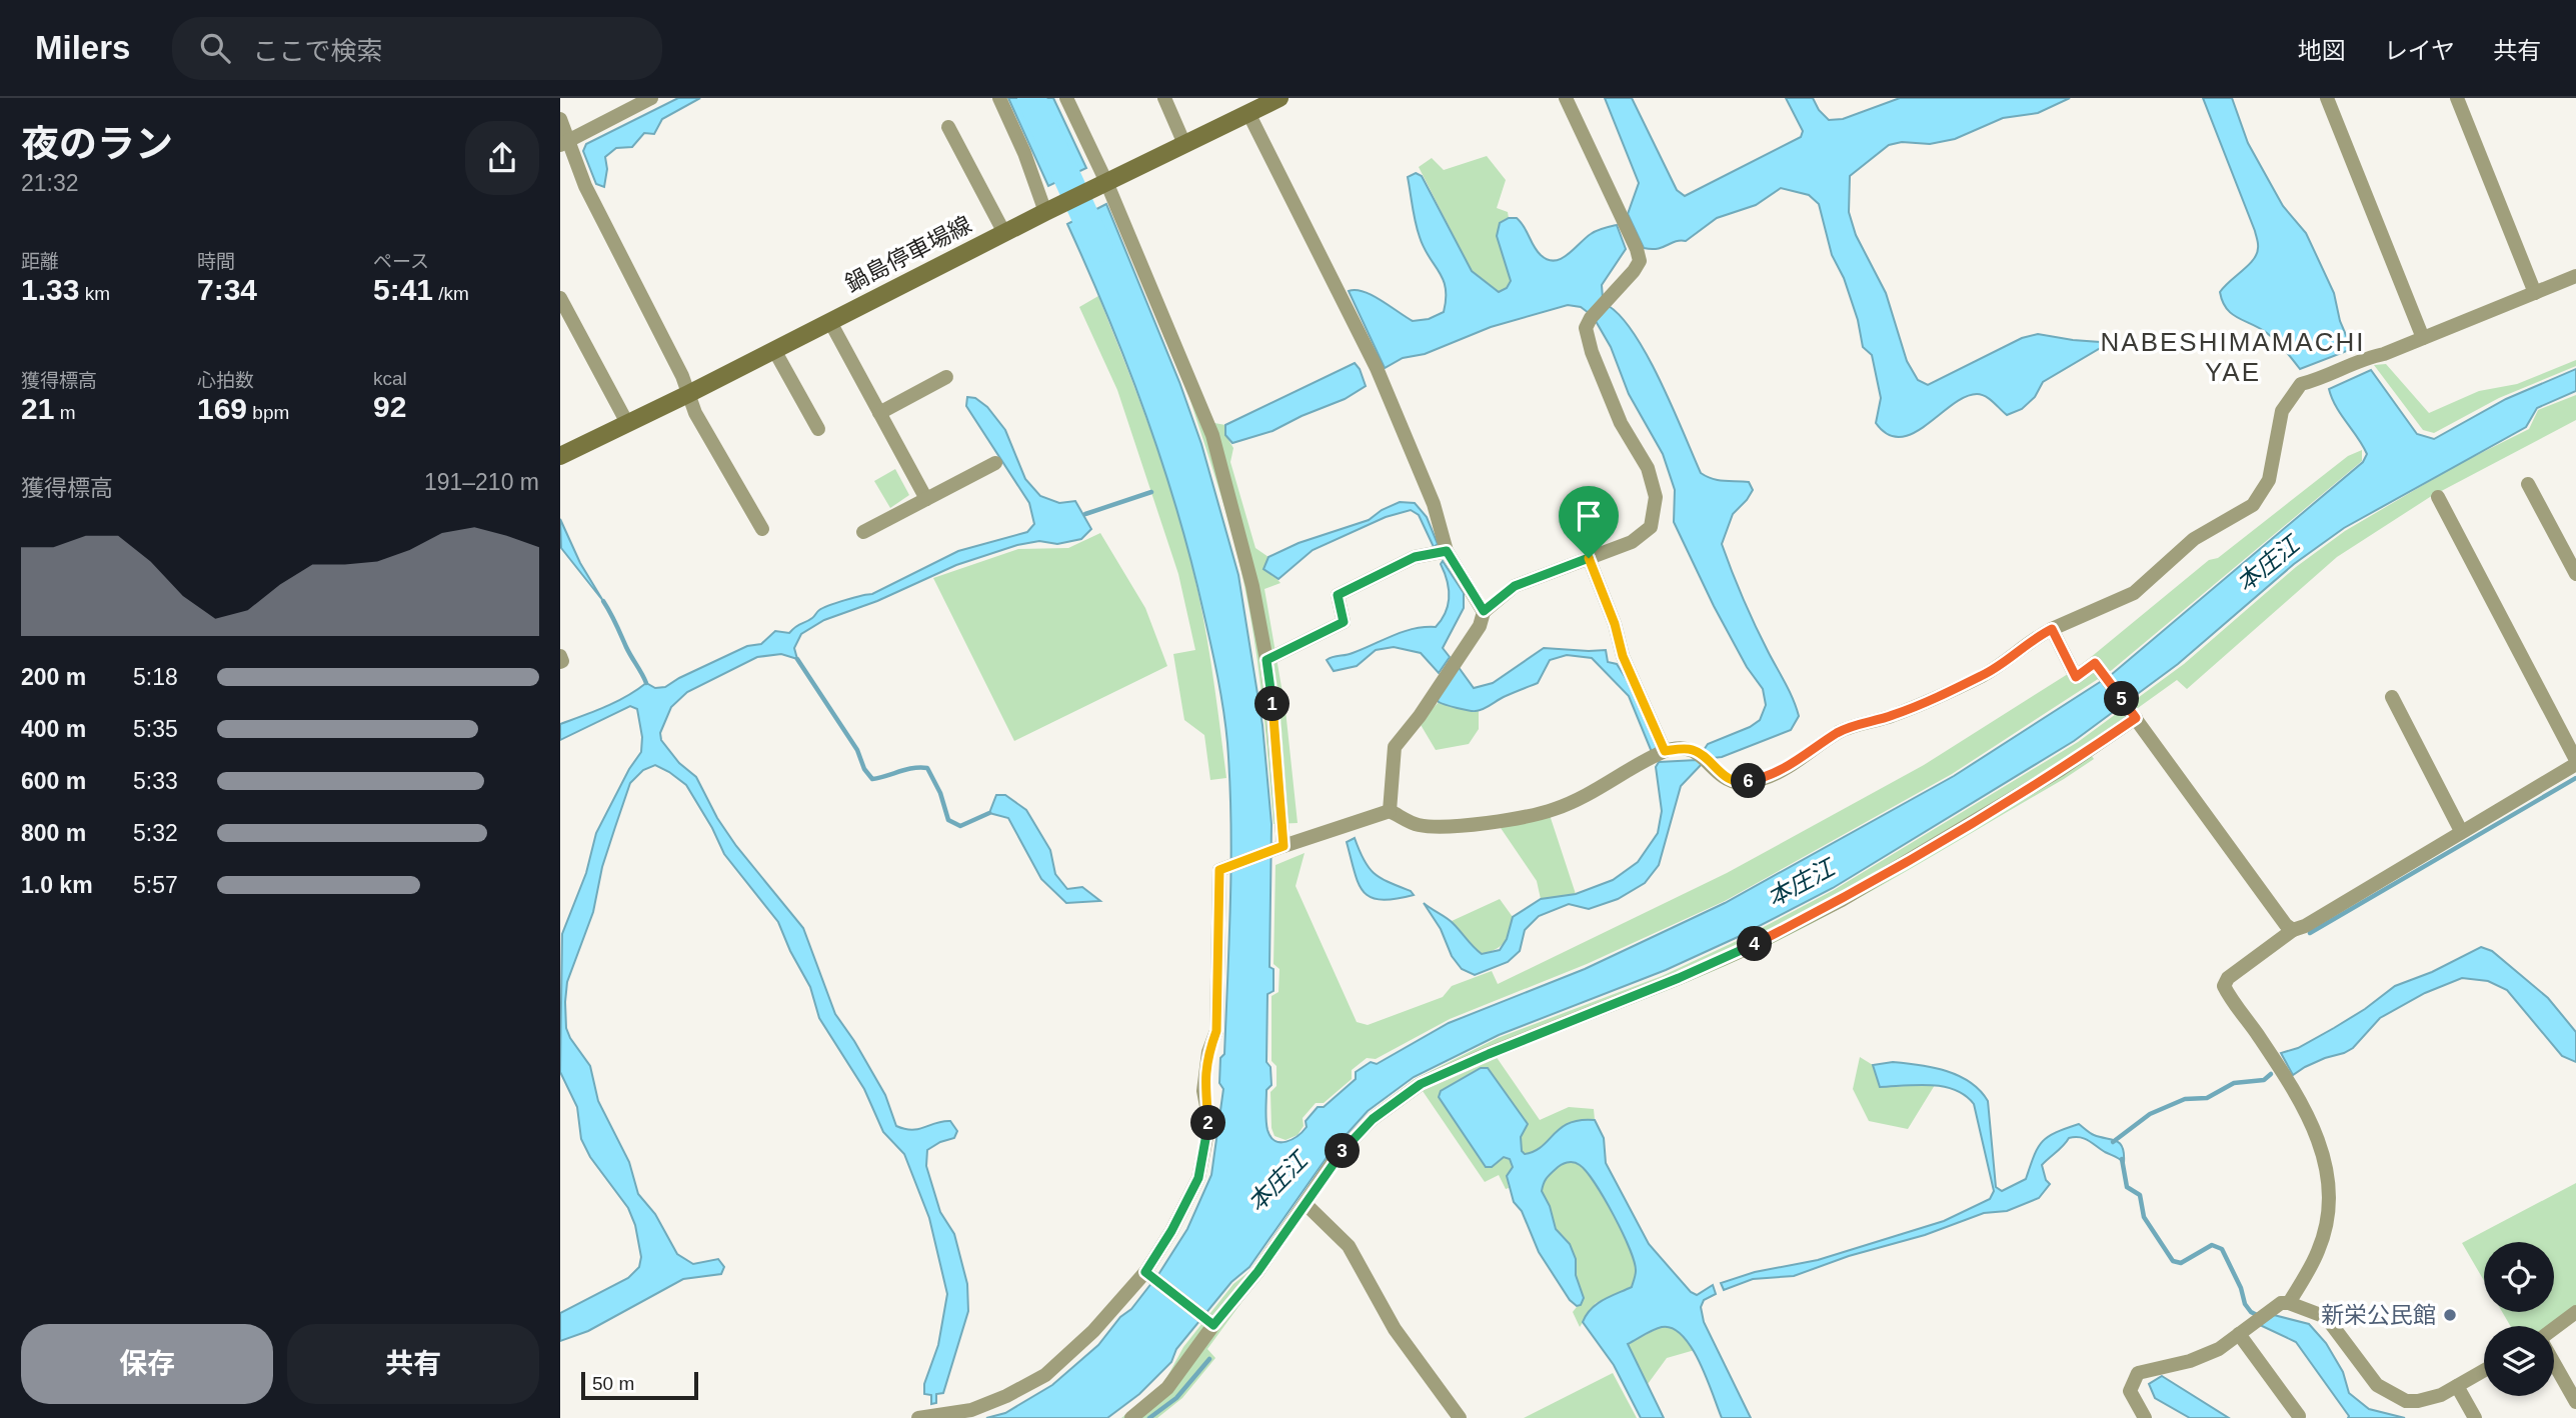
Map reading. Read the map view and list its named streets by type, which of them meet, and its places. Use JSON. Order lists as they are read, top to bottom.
{
  "streets": {
    "main road": ["鍋島停車場線"]
  },
  "districts": ["NABESHIMAMACHI YAE"],
  "water": ["本庄江"],
  "places": ["新栄公民館"],
  "scale_bar": "50 m",
  "page": {
    "header": "Milers",
    "search": "ここで検索",
    "nav": ["地図", "レイヤ", "共有"],
    "heading": ["夜のラン", "21:32"],
    "stats": [
      ["距離", "1.33 km"],
      ["時間", "7:34"],
      ["ペース", "5:41 /km"],
      ["獲得標高", "21 m"],
      ["心拍数", "169 bpm"],
      ["kcal", "92"]
    ],
    "chart": ["獲得標高", "191–210 m"],
    "list": [
      {
        "name": "200 m",
        "note": "5:18"
      },
      {
        "name": "400 m",
        "note": "5:35"
      },
      {
        "name": "600 m",
        "note": "5:33"
      },
      {
        "name": "800 m",
        "note": "5:32"
      },
      {
        "name": "1.0 km",
        "note": "5:57"
      }
    ],
    "pins": [
      "5",
      "1",
      "6",
      "4",
      "2",
      "3"
    ],
    "buttons": ["保存", "共有"],
    "scale": "50 m"
  }
}
